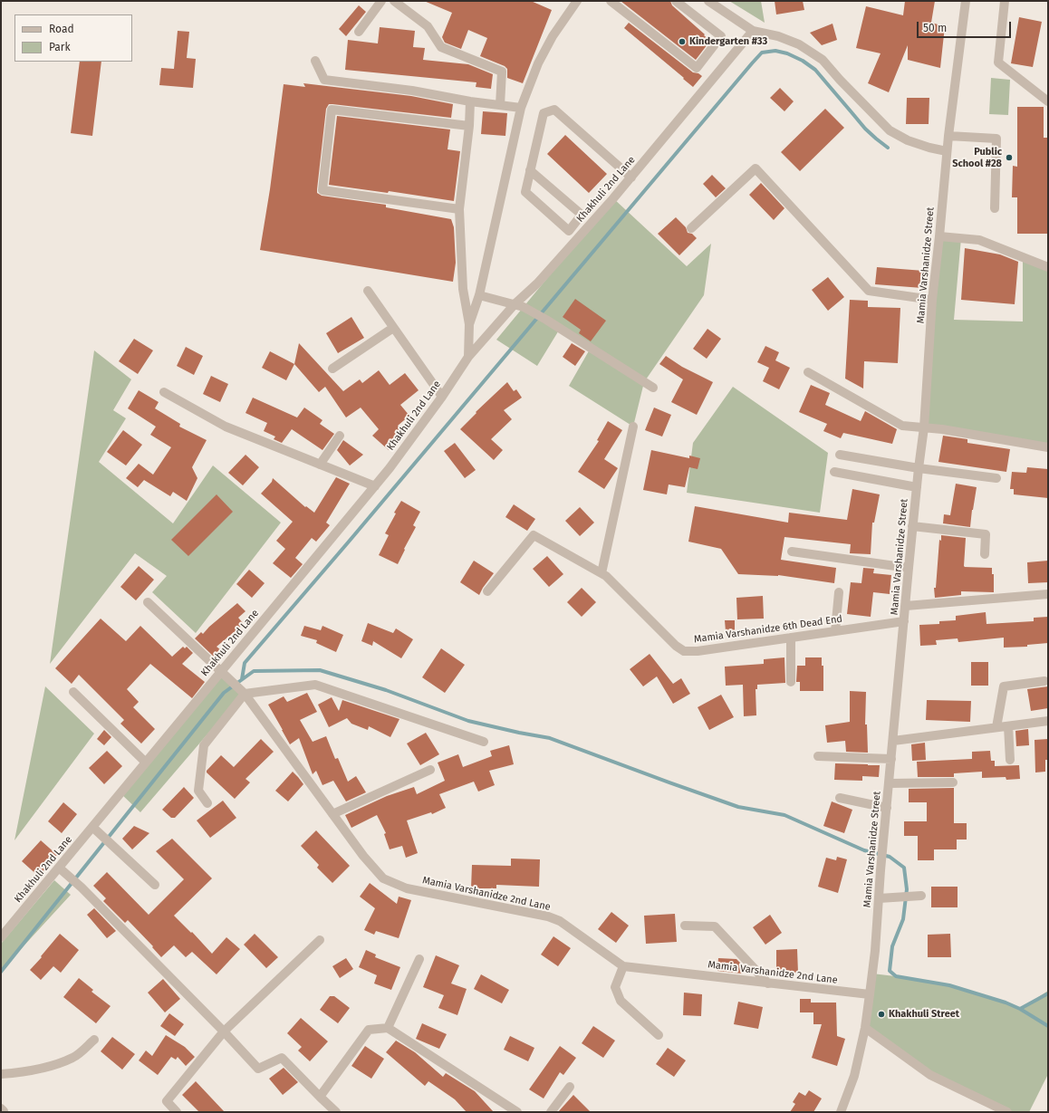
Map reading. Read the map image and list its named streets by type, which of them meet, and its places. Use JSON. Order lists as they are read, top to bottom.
{
  "streets": {
    "street": [
      "Khakhuli 2nd Lane",
      "Mamia Varshanidze Street",
      "Mamia Varshanidze 6th Dead End",
      "Mamia Varshanidze 2nd Lane"
    ]
  },
  "crossings": [
    ["Khakhuli 2nd Lane", "Mamia Varshanidze 2nd Lane"],
    ["Mamia Varshanidze Street", "Mamia Varshanidze 6th Dead End"],
    ["Mamia Varshanidze Street", "Mamia Varshanidze 2nd Lane"]
  ],
  "places": ["Kindergarten #33", "Public School #28", "Khakhuli Street"],
  "legend": ["Road", "Park"],
  "scale_bar": "50 m"
}
